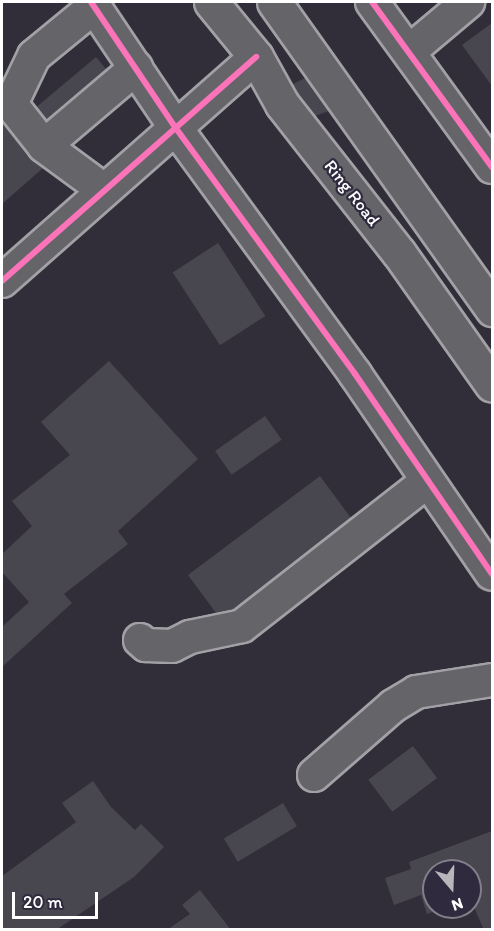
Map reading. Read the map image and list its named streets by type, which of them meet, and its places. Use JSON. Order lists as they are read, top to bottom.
{
  "streets": {
    "main road": ["Ring Road"]
  },
  "scale_bar": "20 m",
  "north": "bottom"
}
